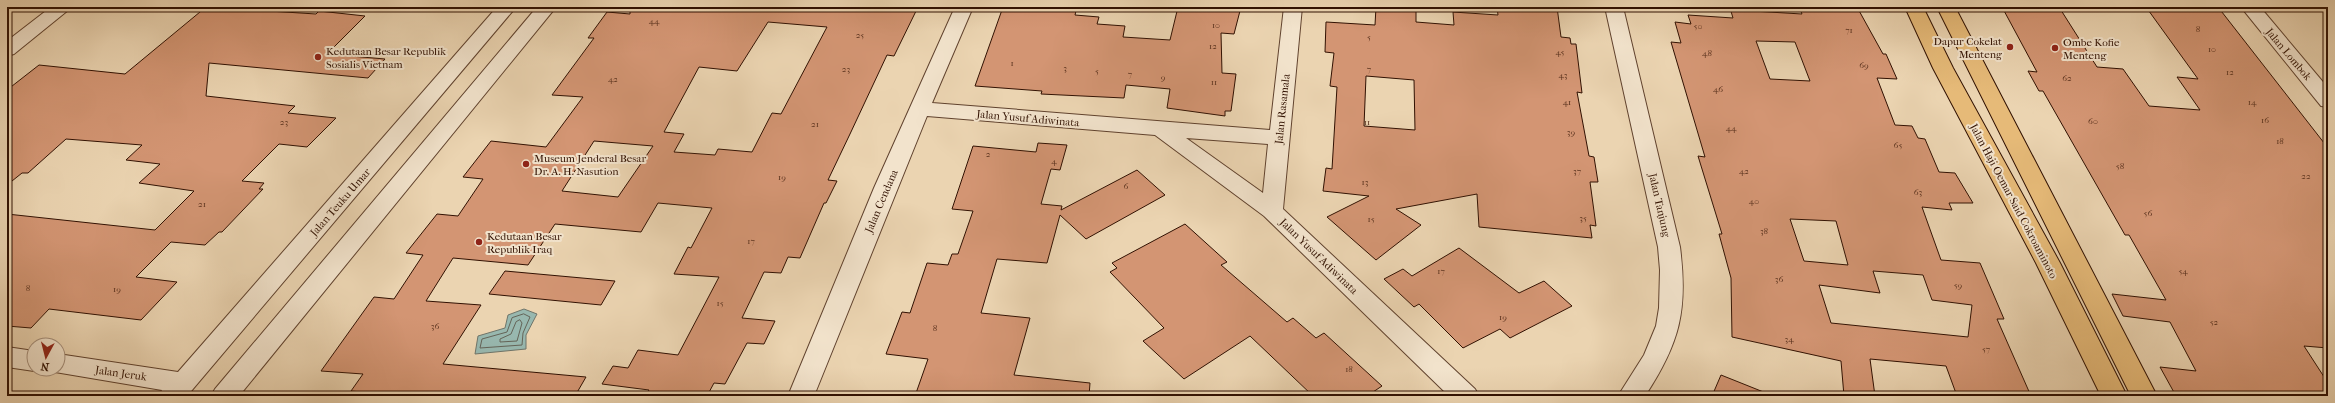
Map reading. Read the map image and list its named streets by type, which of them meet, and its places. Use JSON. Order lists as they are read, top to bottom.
{
  "streets": {
    "main road": ["Jalan Haji Oemar Said Cokroaminoto"],
    "street": [
      "Jalan Lombok",
      "Jalan Rasamala",
      "Jalan Yusuf Adiwinata",
      "Jalan Cendana",
      "Jalan Teuku Umar",
      "Jalan Tanjung",
      "Jalan Jeruk"
    ]
  },
  "crossings": [
    ["Jalan Rasamala", "Jalan Yusuf Adiwinata"],
    ["Jalan Yusuf Adiwinata", "Jalan Cendana"],
    ["Jalan Teuku Umar", "Jalan Jeruk"]
  ],
  "places": [
    "Dapur Cokelat Menteng",
    "Ombe Kofie Menteng",
    "Kedutaan Besar Republik Sosialis Vietnam",
    "Museum Jenderal Besar Dr. A. H. Nasution",
    "Kedutaan Besar Republik Iraq"
  ],
  "house_numbers": [
    "44",
    "10",
    "50",
    "8",
    "71",
    "25",
    "5",
    "12",
    "10",
    "45",
    "48",
    "1",
    "69",
    "3",
    "23",
    "7",
    "5",
    "12",
    "7",
    "43",
    "9",
    "62",
    "42",
    "11",
    "46",
    "41",
    "14",
    "16",
    "60",
    "23",
    "11",
    "21",
    "44",
    "39",
    "18",
    "65",
    "2",
    "4",
    "58",
    "37",
    "42",
    "22",
    "19",
    "13",
    "6",
    "63",
    "40",
    "21",
    "56",
    "35",
    "15",
    "38",
    "17",
    "17",
    "54",
    "36",
    "59",
    "8",
    "19",
    "15",
    "19",
    "52",
    "36",
    "8",
    "34",
    "57",
    "18"
  ],
  "north": "bottom"
}
